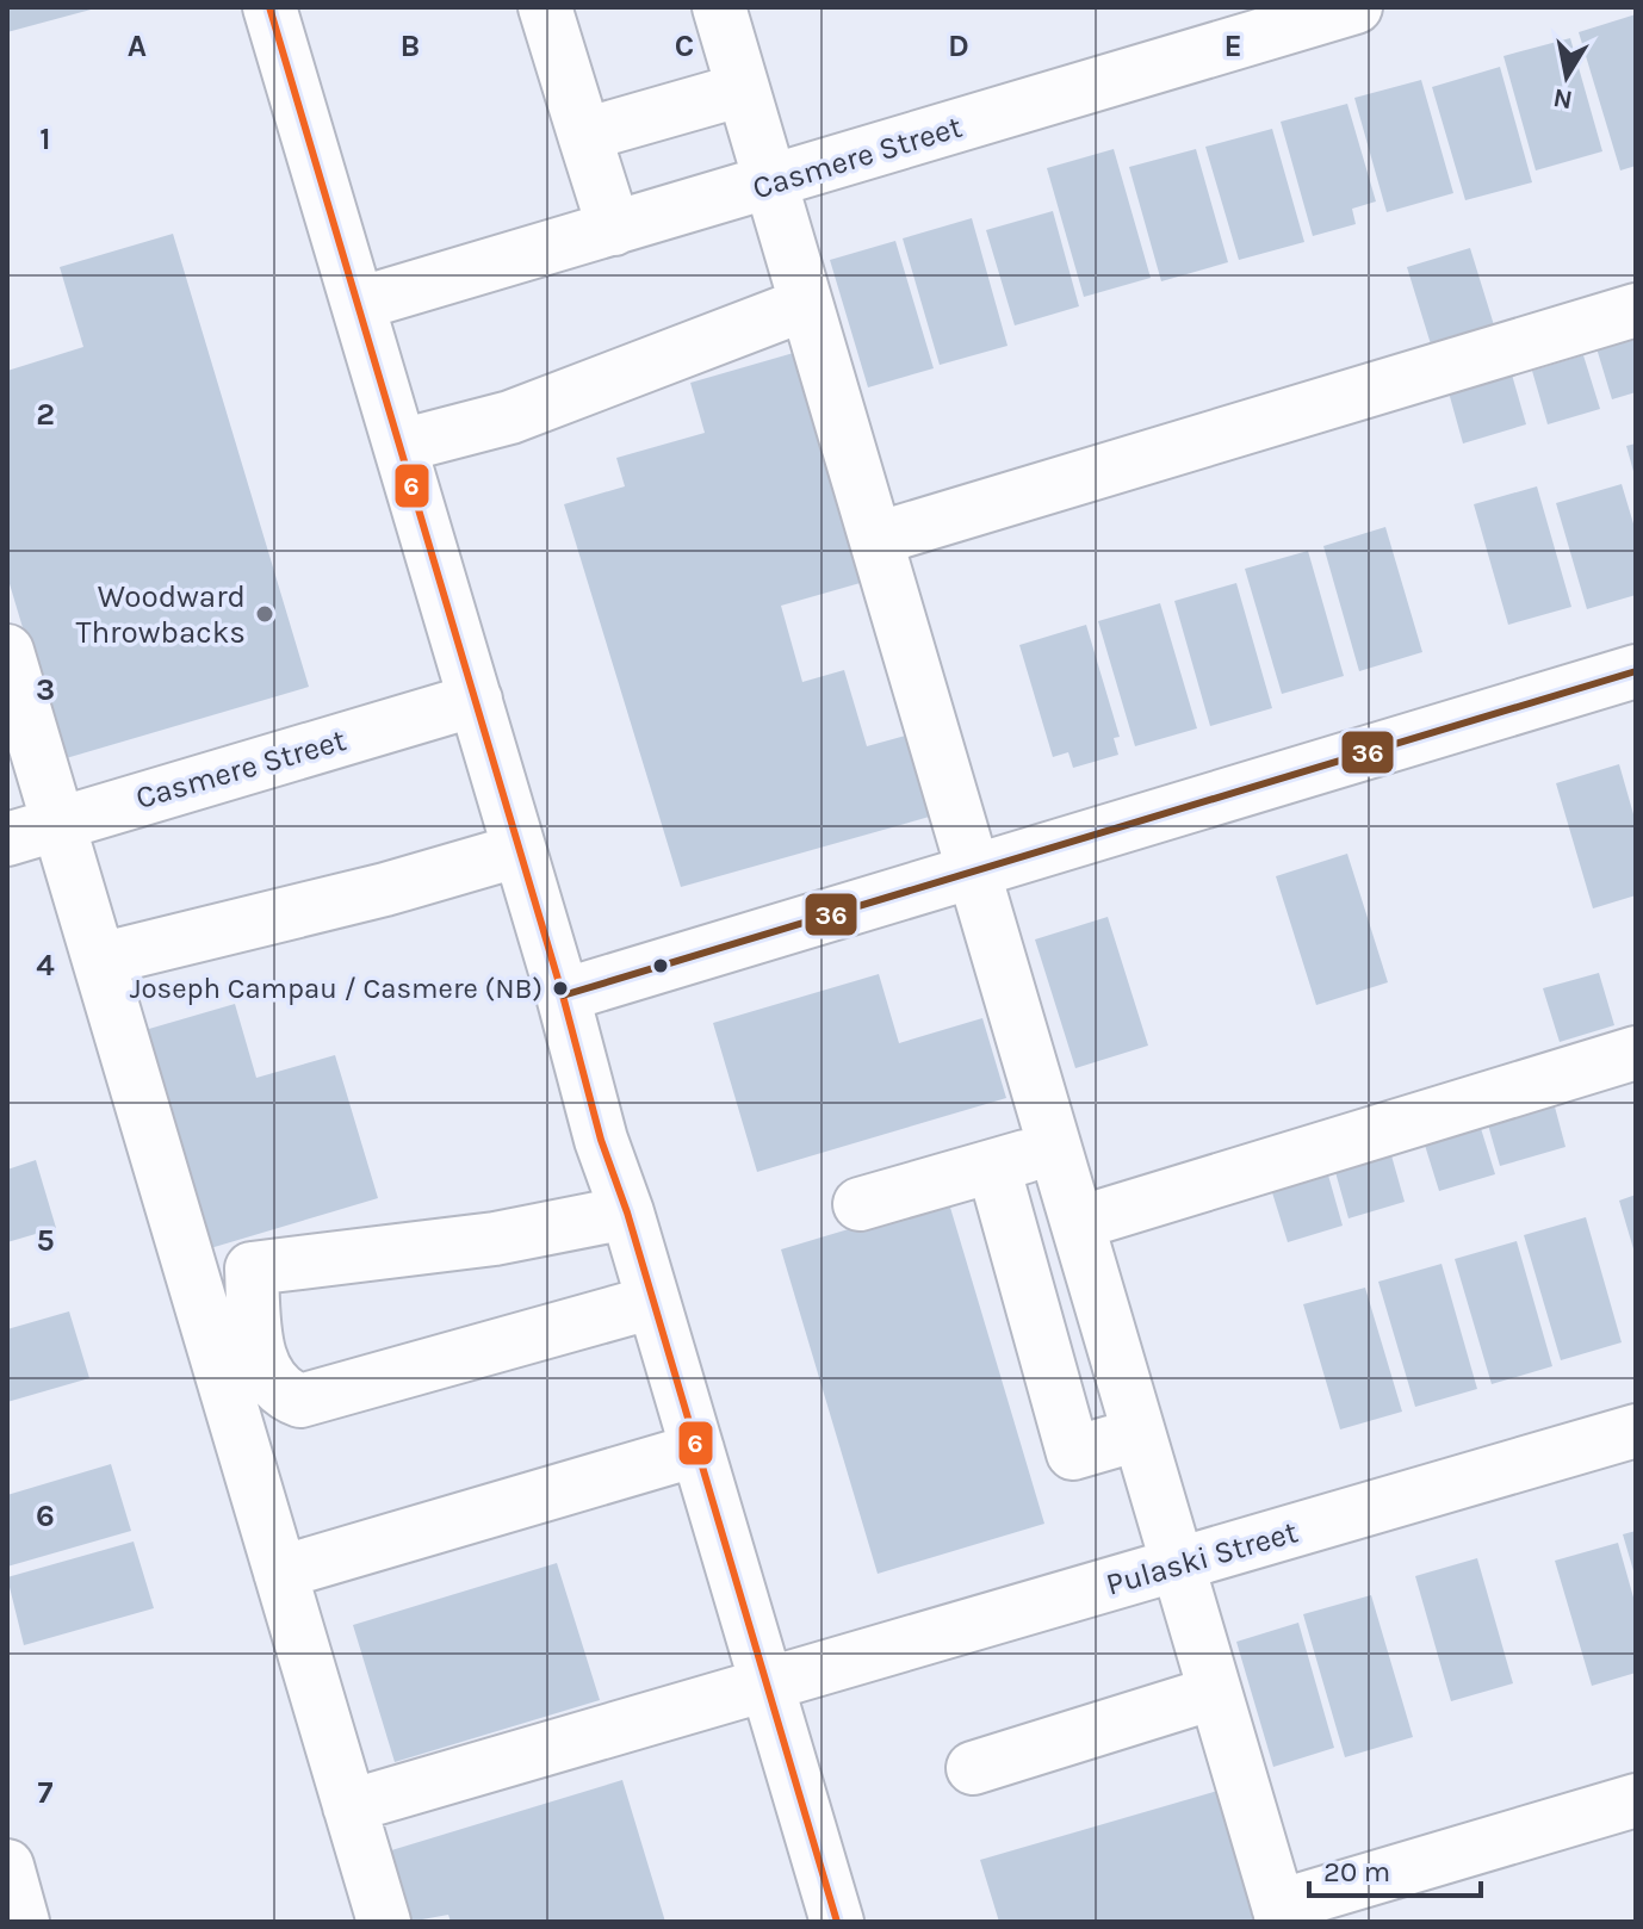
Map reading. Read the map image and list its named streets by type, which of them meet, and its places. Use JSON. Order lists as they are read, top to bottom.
{
  "streets": {
    "street": ["Casmere Street", "Pulaski Street"]
  },
  "places": ["Woodward Throwbacks", "Joseph Campau / Casmere (NB)"],
  "lines": ["transit line 6", "transit line 36"],
  "scale_bar": "20 m",
  "north": "bottom",
  "grid": {
    "columns": [
      "A",
      "B",
      "C",
      "D",
      "E"
    ],
    "rows": [
      "1",
      "2",
      "3",
      "4",
      "5",
      "6",
      "7"
    ]
  }
}
